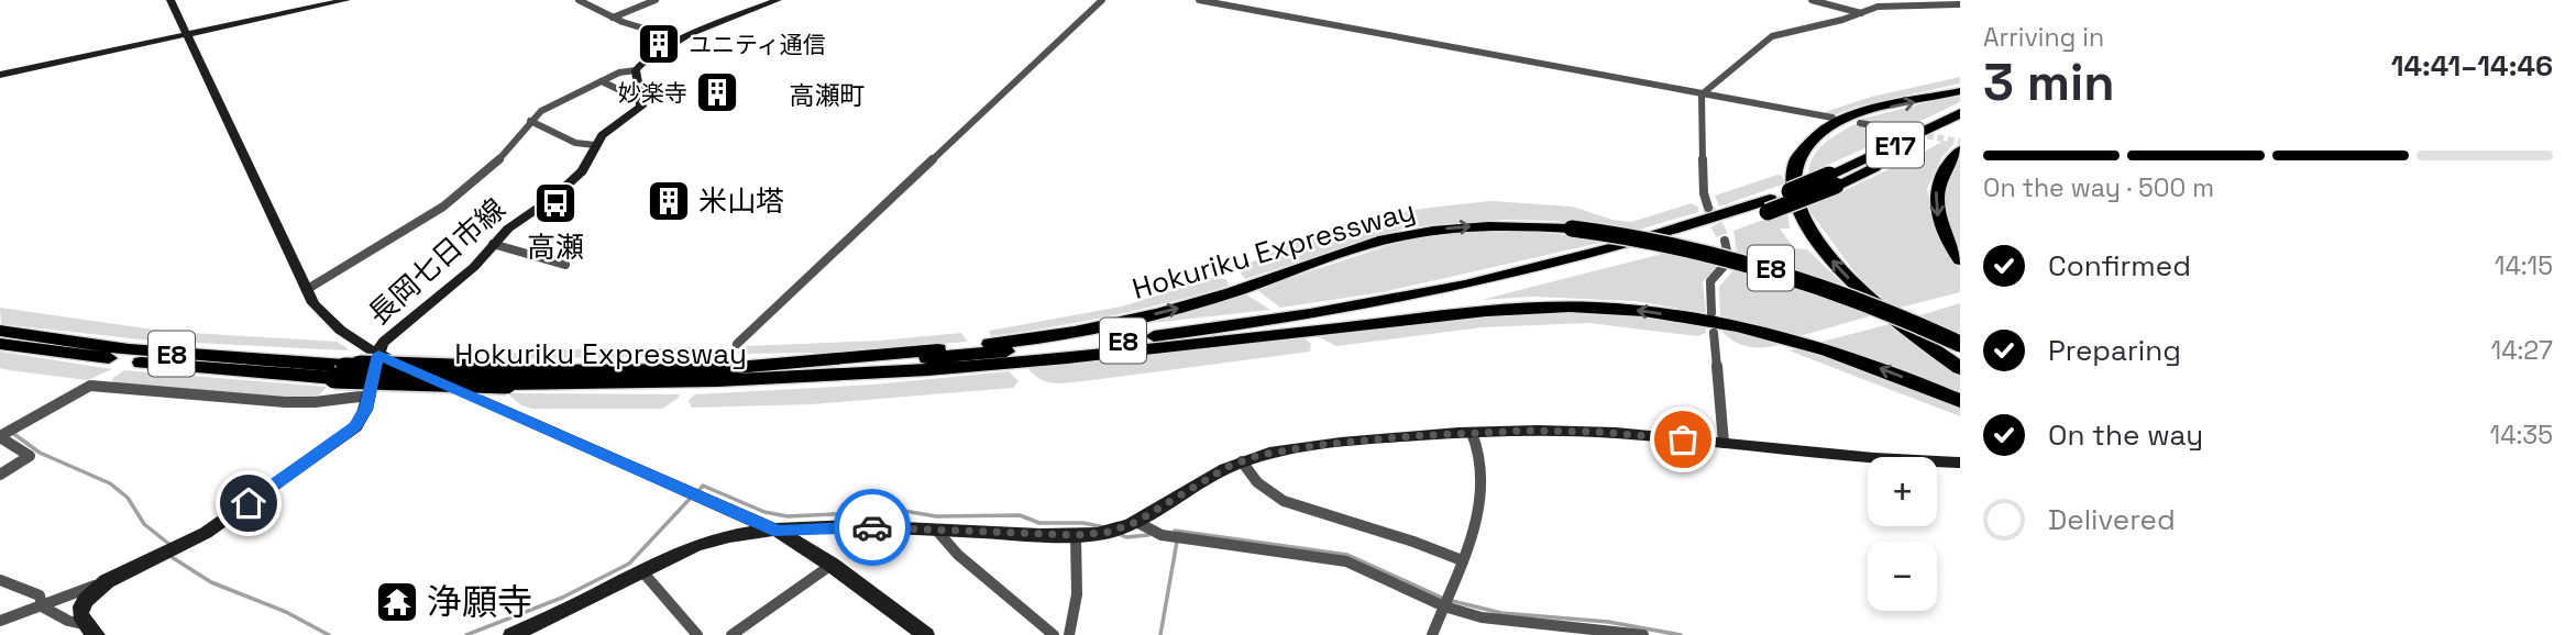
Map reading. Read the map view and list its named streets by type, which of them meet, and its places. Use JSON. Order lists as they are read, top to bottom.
{
  "streets": {
    "highway": ["E17", "Hokuriku Expressway", "E8"],
    "main road": ["長岡七日市線"]
  },
  "crossings": [
    ["E17", "Hokuriku Expressway"]
  ],
  "districts": ["高瀬町"],
  "places": {
    "building": ["ユニティ通信", "妙楽寺", "米山塔"],
    "bus stop": ["高瀬"],
    "temple": ["浄願寺"]
  },
  "page": {
    "heading": ["3 min", "Arriving in", "14:41–14:46"],
    "bar": "On the way · 500 m",
    "list": [
      ["Confirmed", "14:15"],
      ["Preparing", "14:27"],
      ["On the way", "14:35"],
      "Delivered"
    ],
    "map_buttons": ["+", "−"]
  }
}
